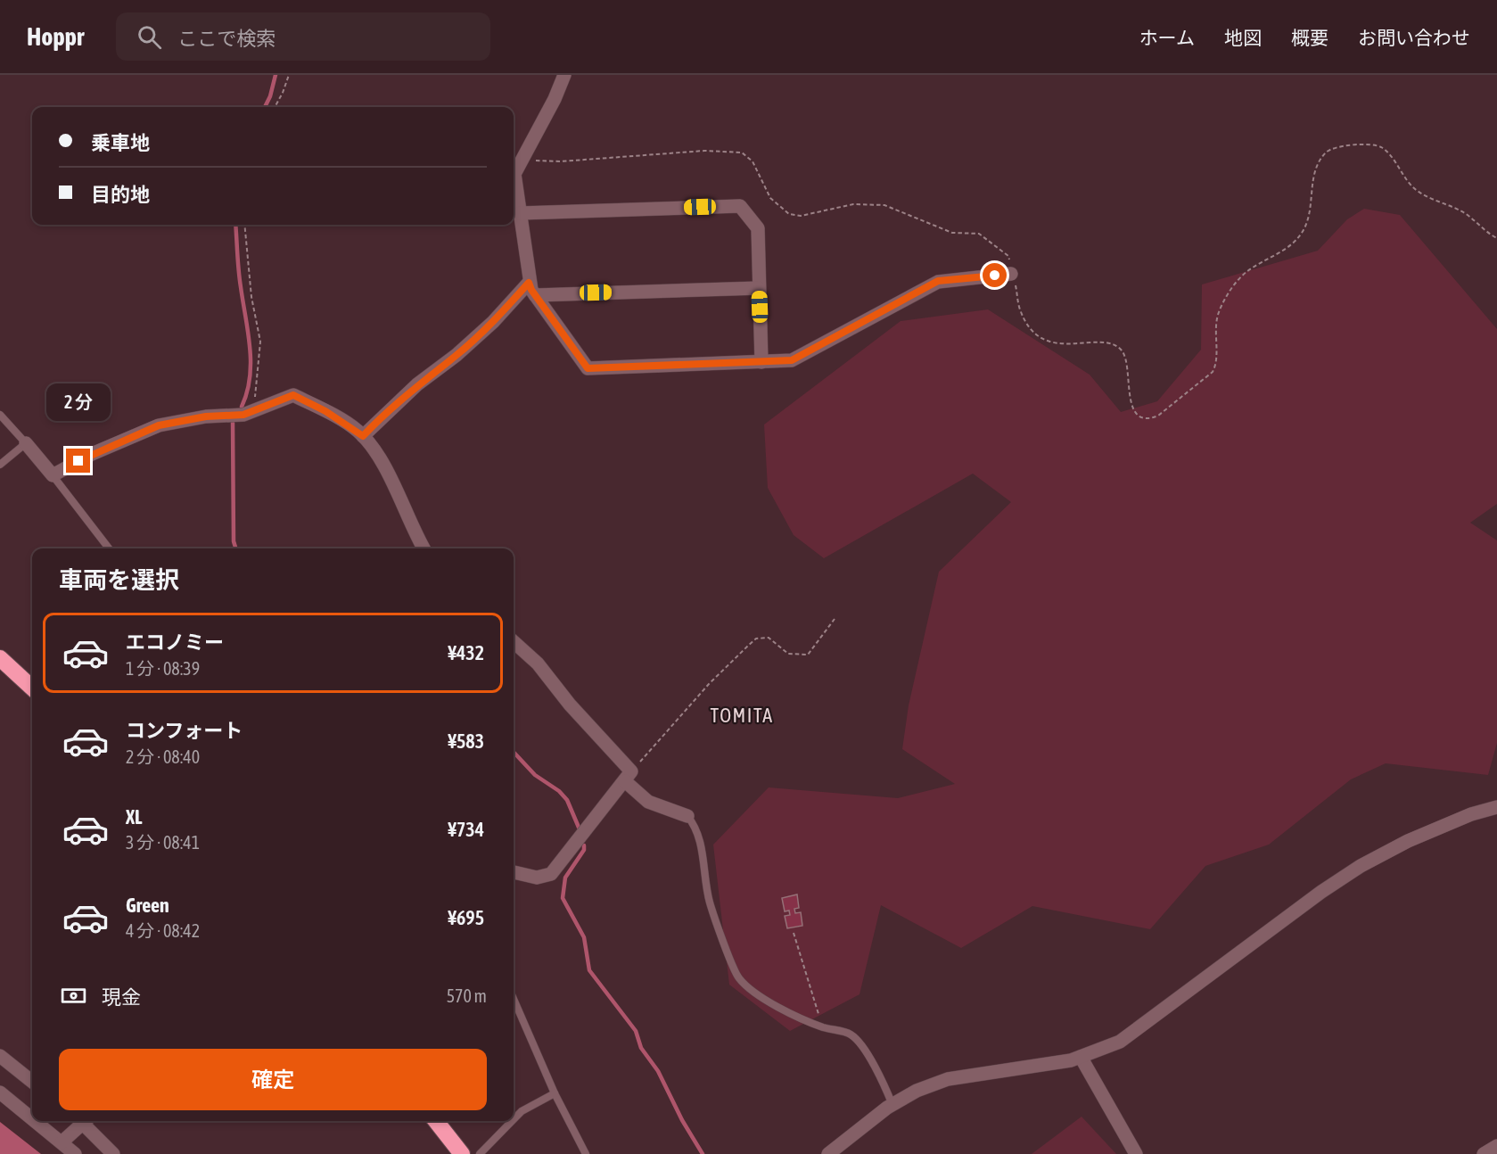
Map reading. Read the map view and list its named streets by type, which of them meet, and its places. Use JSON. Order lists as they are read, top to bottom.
{
  "districts": ["TOMITA"],
  "page": {
    "header": "Hoppr",
    "search": "ここで検索",
    "nav": [
      "ホーム",
      "地図",
      "概要",
      "お問い合わせ"
    ],
    "banner": ["乗車地", "目的地"],
    "bubble": "2 分",
    "heading": "車両を選択",
    "list": [
      {
        "name": "エコノミー",
        "note": "1 分 · 08:39",
        "value": "¥432"
      },
      {
        "name": "コンフォート",
        "note": "2 分 · 08:40",
        "value": "¥583"
      },
      {
        "name": "XL",
        "note": "3 分 · 08:41",
        "value": "¥734"
      },
      {
        "name": "Green",
        "note": "4 分 · 08:42",
        "value": "¥695"
      }
    ],
    "pay": ["現金", "570 m"],
    "buttons": "確定"
  }
}
